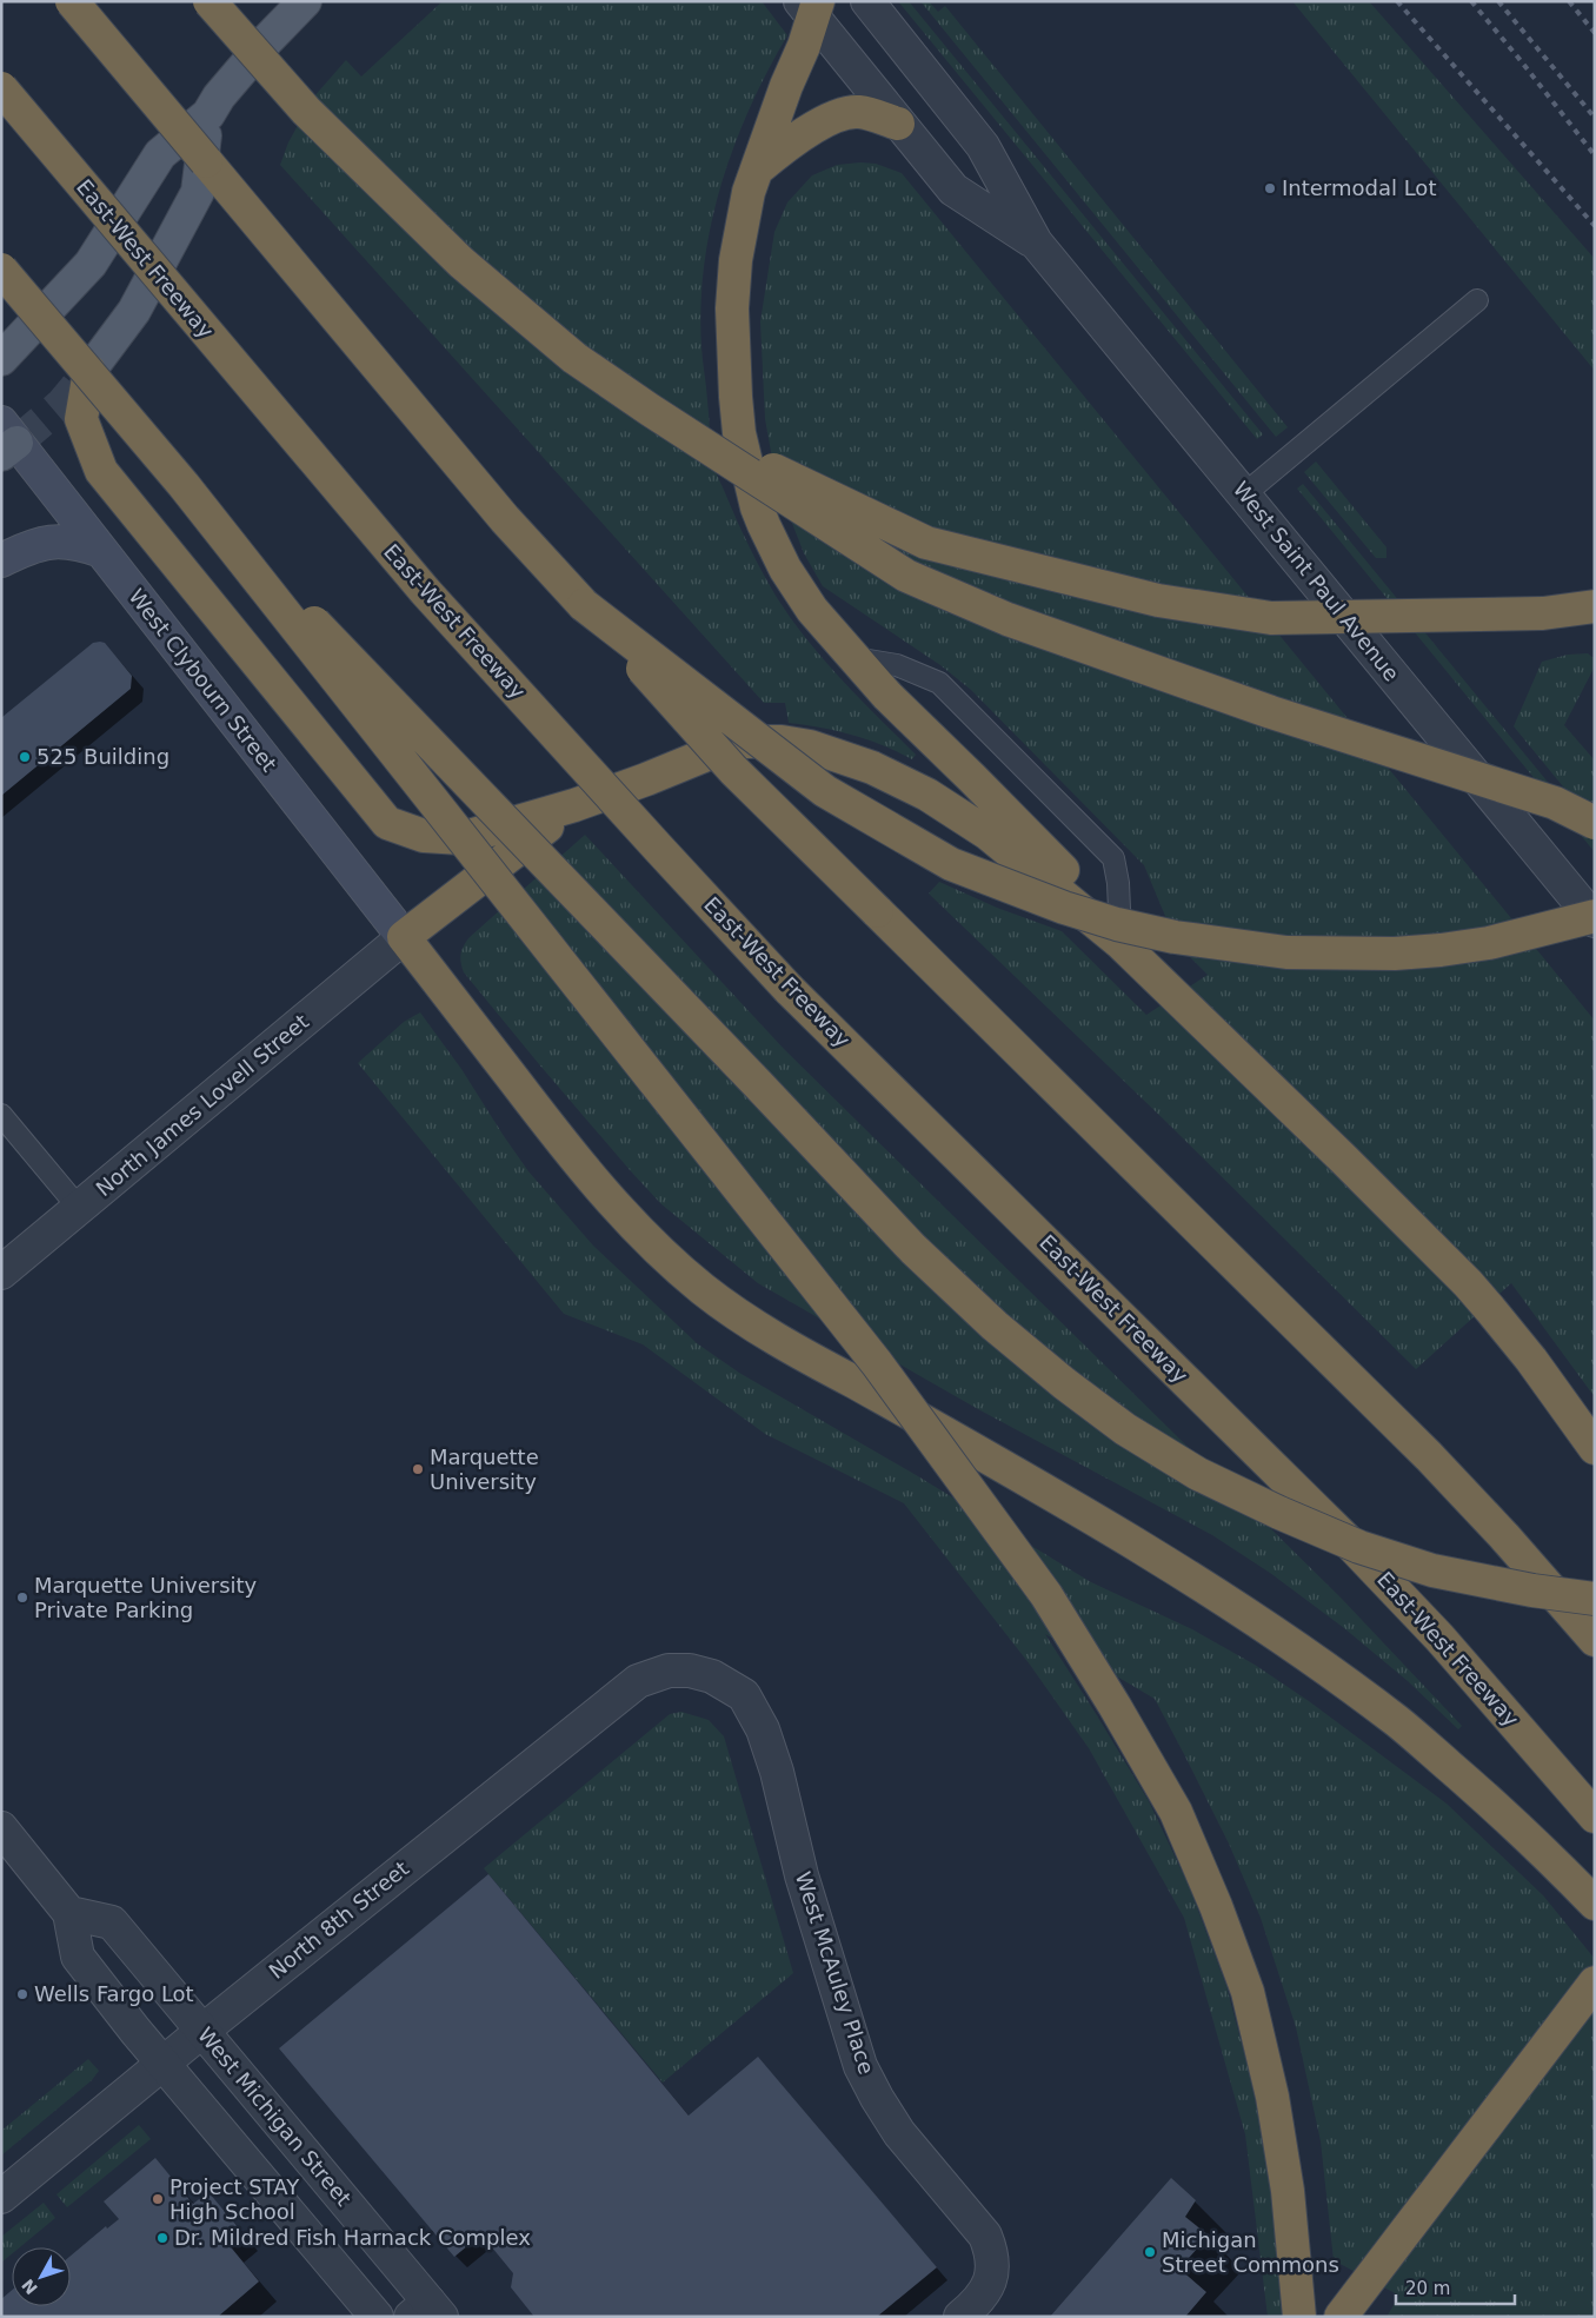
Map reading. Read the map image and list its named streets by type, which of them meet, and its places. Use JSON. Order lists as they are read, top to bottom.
{
  "streets": {
    "highway": ["East-West Freeway"],
    "main road": ["West Clybourn Street"],
    "street": [
      "West Saint Paul Avenue",
      "North James Lovell Street",
      "North 8th Street",
      "West McAuley Place",
      "West Michigan Street"
    ]
  },
  "crossings": [
    ["West Clybourn Street", "North James Lovell Street"],
    ["North 8th Street", "West McAuley Place"],
    ["North 8th Street", "West Michigan Street"]
  ],
  "places": [
    "Intermodal Lot",
    "525 Building",
    "Marquette University",
    "Marquette University Private Parking",
    "Wells Fargo Lot",
    "Project STAY High School",
    "Dr. Mildred Fish Harnack Complex",
    "Michigan Street Commons"
  ],
  "scale_bar": "20 m",
  "north": "bottom left"
}
